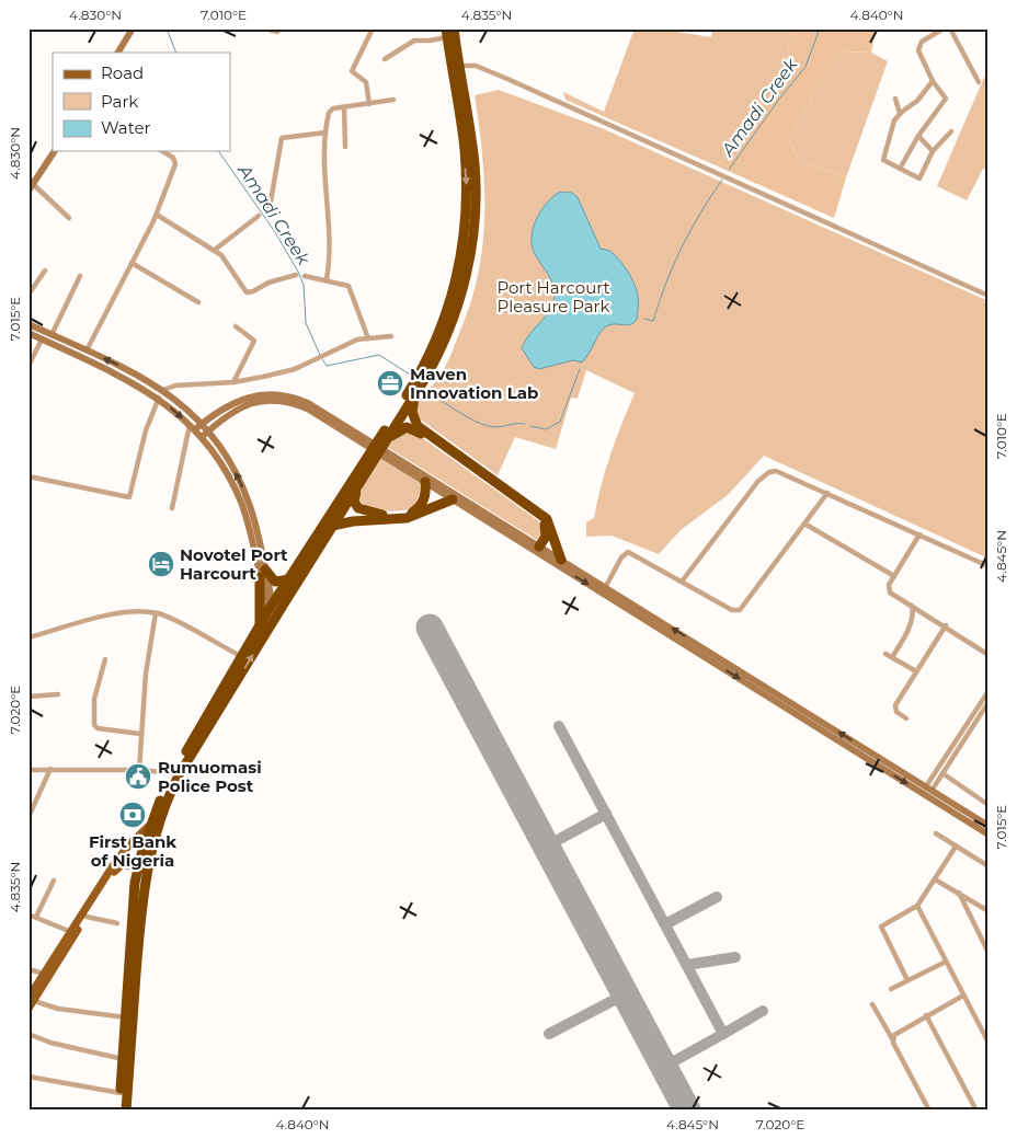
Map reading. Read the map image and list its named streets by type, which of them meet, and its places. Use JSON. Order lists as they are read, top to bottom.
{
  "water": ["Amadi Creek"],
  "parks": ["Port Harcourt Pleasure Park"],
  "places": {
    "office": ["Maven Innovation Lab"],
    "hotel": ["Novotel Port Harcourt"],
    "public building": ["Rumuomasi Police Post"],
    "bank": ["First Bank of Nigeria"]
  },
  "legend": ["Road", "Park", "Water"],
  "coordinates": [
    "4.830°N",
    "7.010°E",
    "4.835°N",
    "4.840°N",
    "7.015°E",
    "4.845°N",
    "7.020°E"
  ]
}
